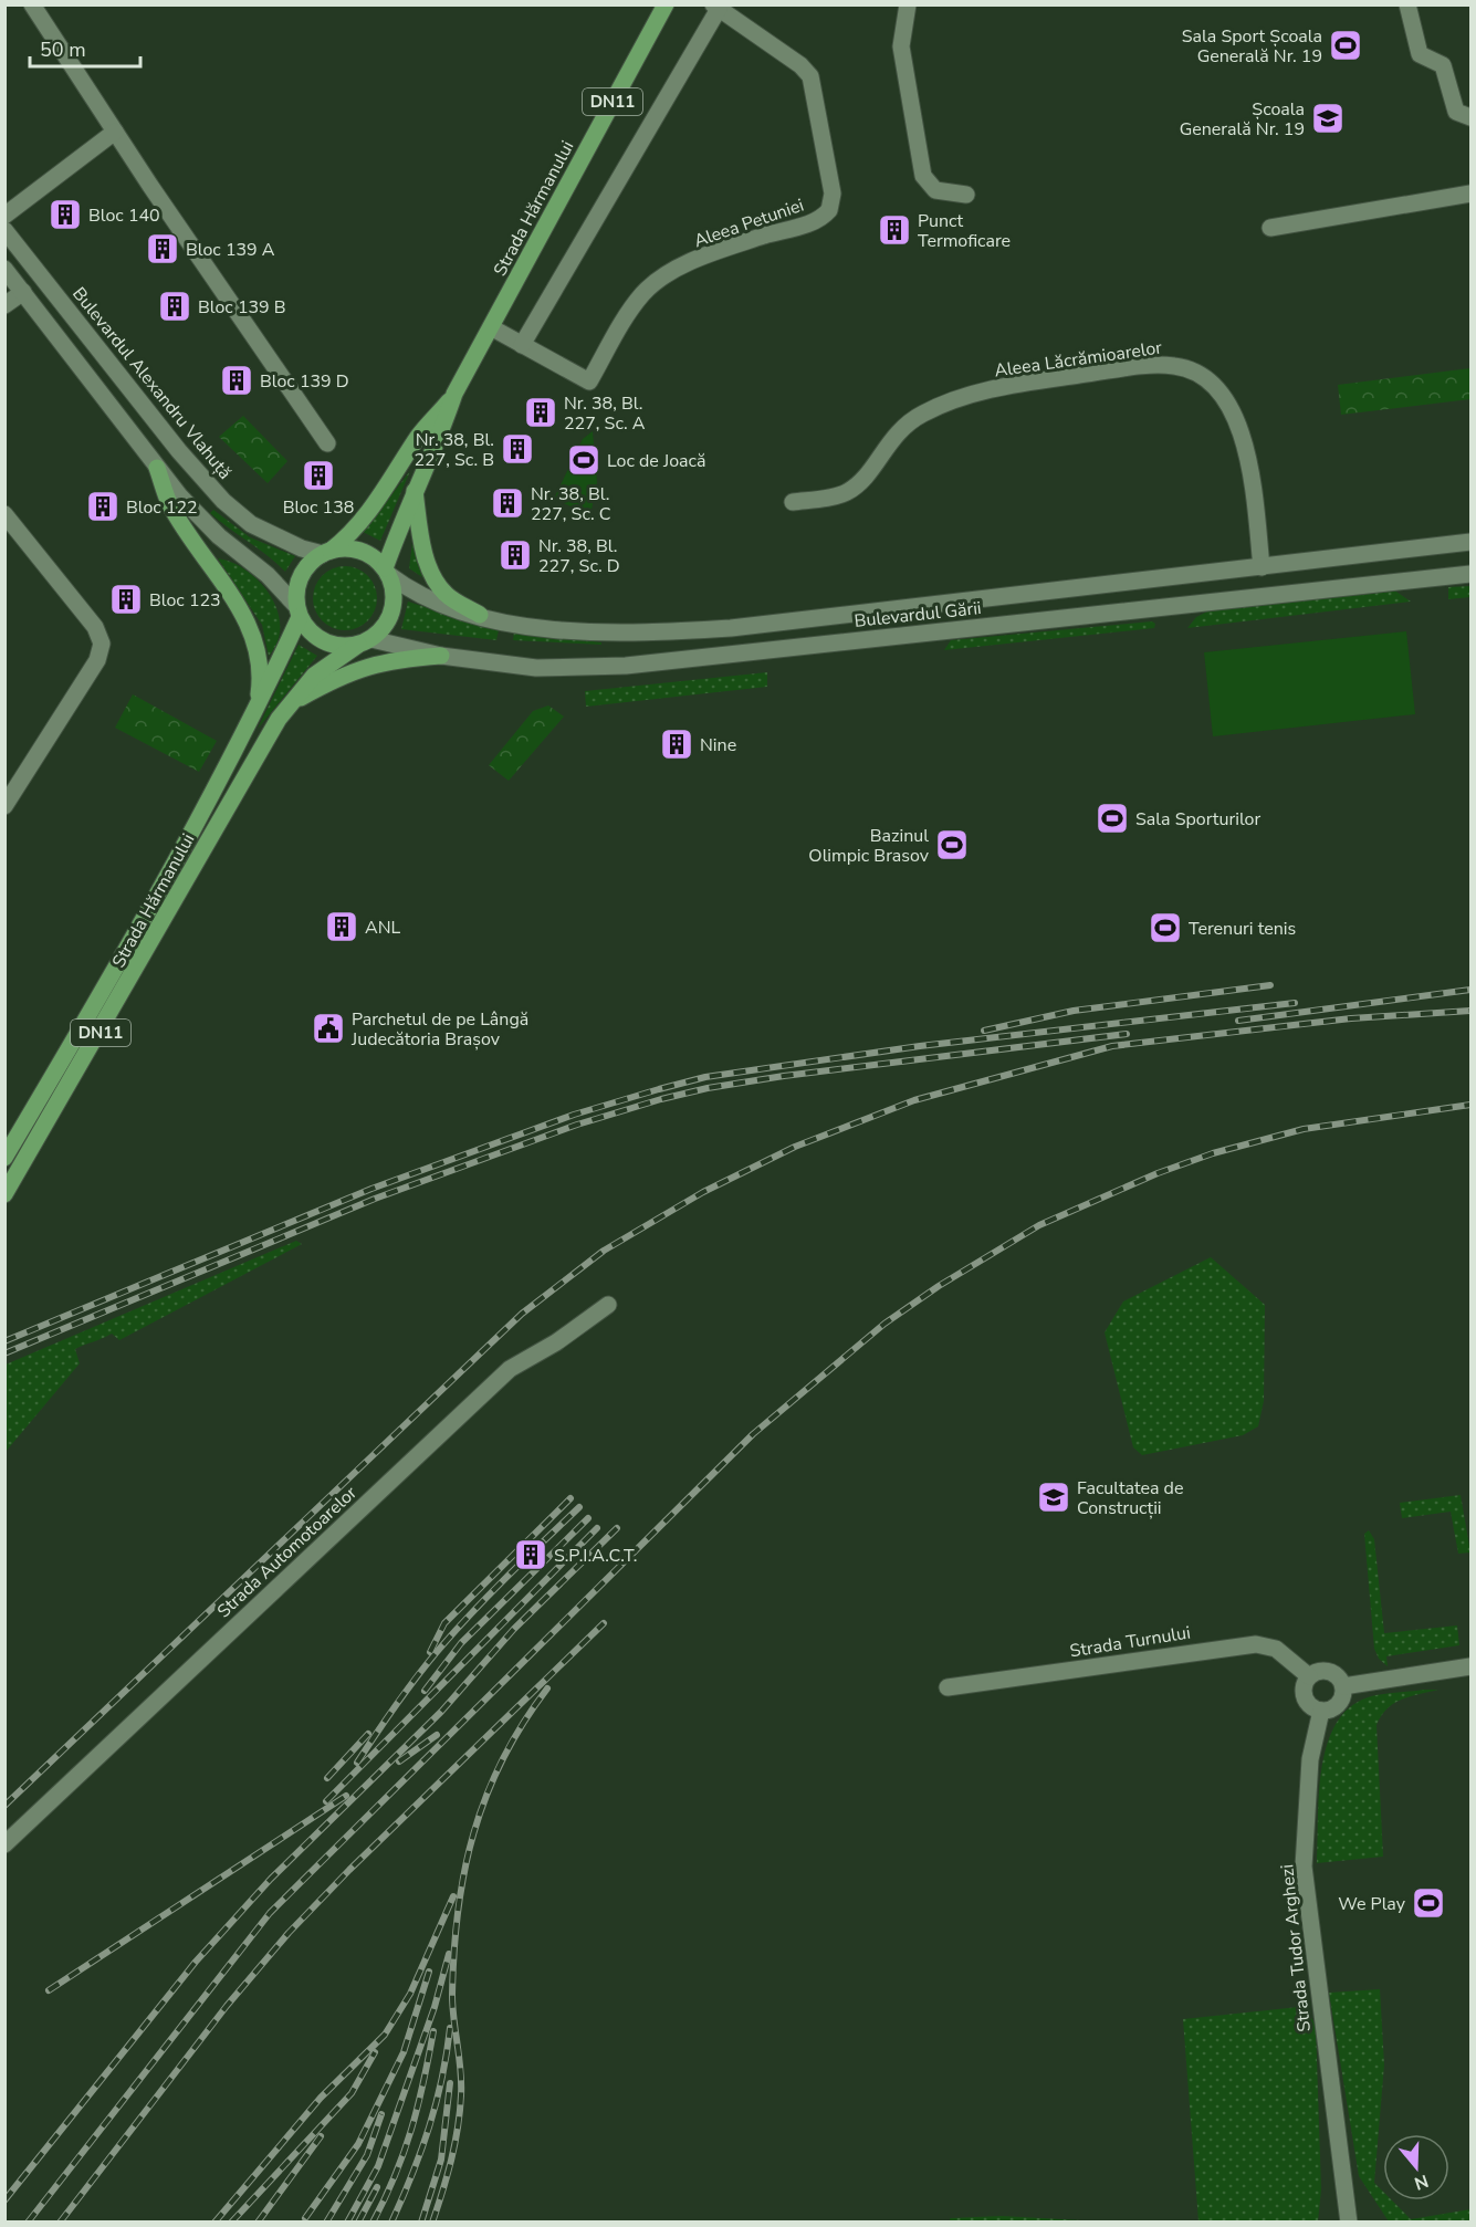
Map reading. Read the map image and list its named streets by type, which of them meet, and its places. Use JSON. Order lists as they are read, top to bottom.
{
  "streets": {
    "main road": ["DN11", "Strada Hărmanului"],
    "street": [
      "Aleea Petuniei",
      "Aleea Lăcrămioarelor",
      "Bulevardul Alexandru Vlahuță",
      "Bulevardul Gării",
      "Strada Automotoarelor",
      "Strada Turnului",
      "Strada Tudor Arghezi"
    ]
  },
  "crossings": [
    ["Strada Hărmanului", "Aleea Petuniei"],
    ["Strada Hărmanului", "Bulevardul Alexandru Vlahuță"],
    ["Strada Hărmanului", "Bulevardul Gării"],
    ["Aleea Lăcrămioarelor", "Bulevardul Gării"],
    ["Bulevardul Alexandru Vlahuță", "Bulevardul Gării"],
    ["Strada Turnului", "Strada Tudor Arghezi"]
  ],
  "places": {
    "sports": [
      "Sala Sport Școala Generală Nr. 19",
      "Loc de Joacă",
      "Sala Sporturilor",
      "Bazinul Olimpic Brasov",
      "Terenuri tenis",
      "We Play"
    ],
    "school or university": ["Școala Generală Nr. 19", "Facultatea de Construcții"],
    "building": [
      "Bloc 140",
      "Punct Termoficare",
      "Bloc 139 A",
      "Bloc 139 B",
      "Bloc 139 D",
      "Nr. 38, Bl. 227, Sc. A",
      "Nr. 38, Bl. 227, Sc. B",
      "Bloc 138",
      "Nr. 38, Bl. 227, Sc. C",
      "Bloc 122",
      "Nr. 38, Bl. 227, Sc. D",
      "Bloc 123",
      "Nine",
      "ANL",
      "S.P.I.A.C.T."
    ],
    "public building": ["Parchetul de pe Lângă Judecătoria Brașov"]
  },
  "scale_bar": "50 m",
  "north": "bottom"
}
